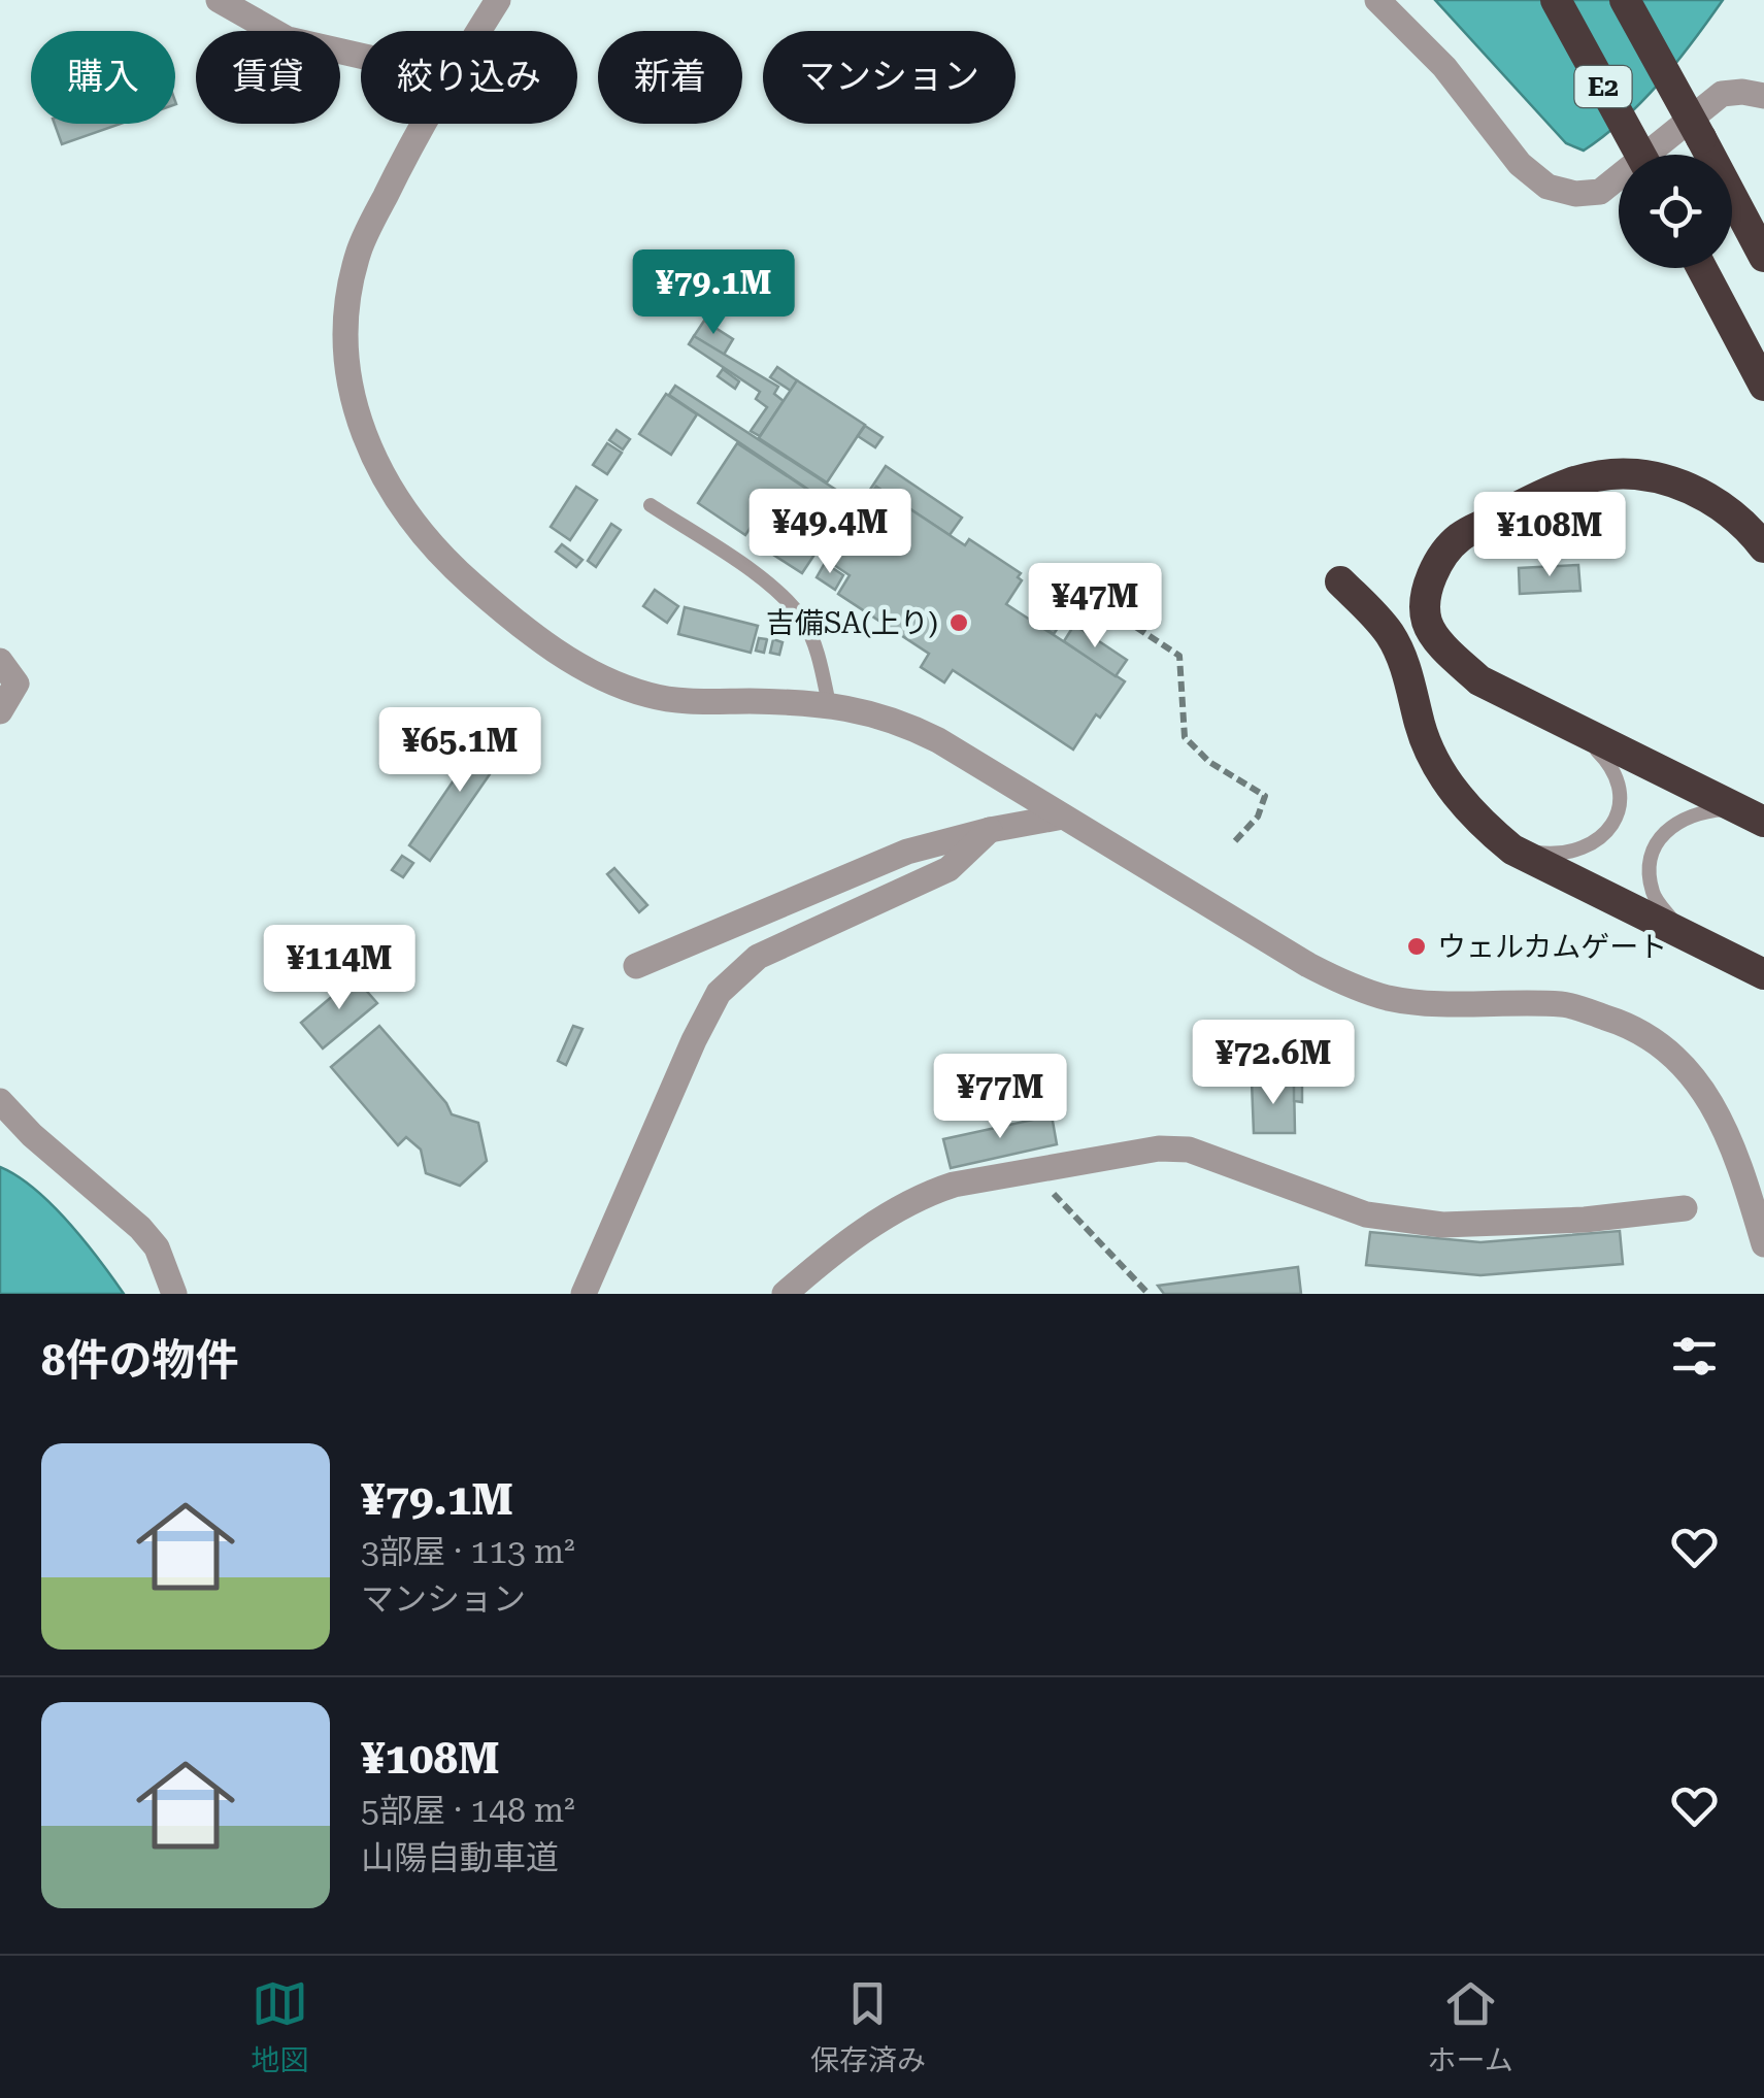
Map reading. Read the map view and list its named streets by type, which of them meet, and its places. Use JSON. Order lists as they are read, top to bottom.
{
  "streets": {
    "highway": ["E2"]
  },
  "places": ["吉備SA(上り)", "ウェルカムゲート"],
  "page": {
    "chip": [
      "購入",
      "賃貸",
      "絞り込み",
      "新着",
      "マンション"
    ],
    "price": [
      "¥79.1M",
      "¥49.4M",
      "¥108M",
      "¥47M",
      "¥65.1M",
      "¥114M",
      "¥72.6M",
      "¥77M"
    ],
    "heading": "8件の物件",
    "list": [
      {
        "name": "¥79.1M",
        "note": "3部屋 · 113 m² · マンション"
      },
      {
        "name": "¥108M",
        "note": "5部屋 · 148 m² · 山陽自動車道"
      }
    ],
    "tabs": ["地図", "保存済み", "ホーム"]
  }
}
